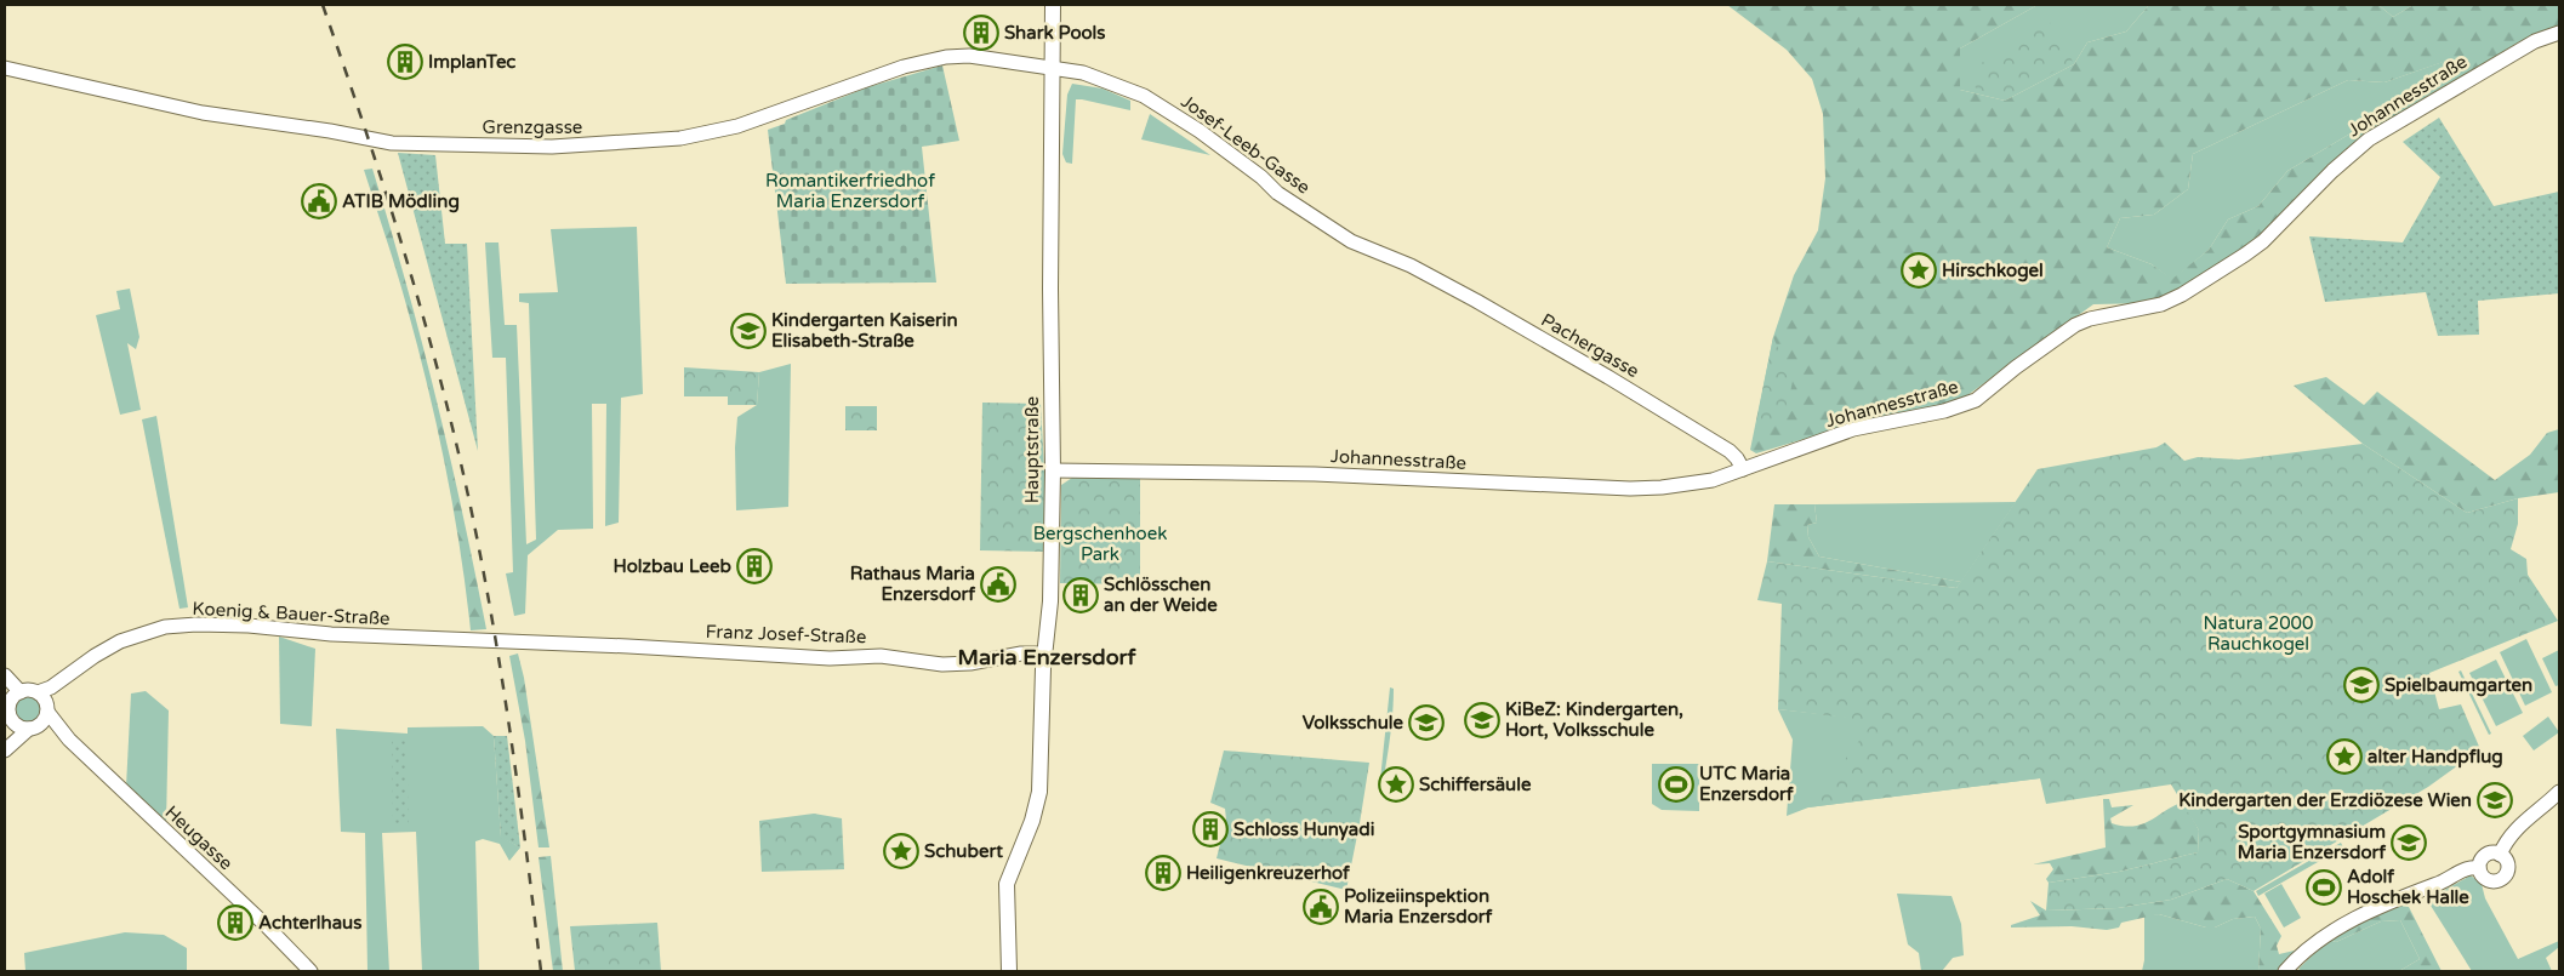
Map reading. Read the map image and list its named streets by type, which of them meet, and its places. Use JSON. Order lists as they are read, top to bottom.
{
  "streets": {
    "main road": ["Hauptstraße"],
    "street": [
      "Johannesstraße",
      "Grenzgasse",
      "Josef-Leeb-Gasse",
      "Pachergasse",
      "Koenig & Bauer-Straße",
      "Franz Josef-Straße",
      "Heugasse"
    ]
  },
  "crossings": [
    ["Johannesstraße", "Pachergasse"],
    ["Johannesstraße", "Hauptstraße"],
    ["Grenzgasse", "Josef-Leeb-Gasse"],
    ["Grenzgasse", "Hauptstraße"],
    ["Josef-Leeb-Gasse", "Pachergasse"],
    ["Josef-Leeb-Gasse", "Hauptstraße"],
    ["Hauptstraße", "Franz Josef-Straße"],
    ["Koenig & Bauer-Straße", "Franz Josef-Straße"],
    ["Koenig & Bauer-Straße", "Heugasse"]
  ],
  "districts": ["Maria Enzersdorf"],
  "parks": ["Romantikerfriedhof Maria Enzersdorf", "Bergschenhoek Park", "Natura 2000 Rauchkogel"],
  "places": {
    "building": [
      "Shark Pools",
      "ImplanTec",
      "Holzbau Leeb",
      "Schlösschen an der Weide",
      "Schloss Hunyadi",
      "Heiligenkreuzerhof",
      "Achterlhaus"
    ],
    "public building": ["ATIB Mödling", "Rathaus Maria Enzersdorf", "Polizeiinspektion Maria Enzersdorf"],
    "place": [
      "Hirschkogel",
      "alter Handpflug",
      "Schiffersäule",
      "Schubert"
    ],
    "school or university": [
      "Kindergarten Kaiserin Elisabeth-Straße",
      "Spielbaumgarten",
      "KiBeZ: Kindergarten, Hort, Volksschule",
      "Volksschule",
      "Kindergarten der Erzdiözese Wien",
      "Sportgymnasium Maria Enzersdorf"
    ],
    "sports": ["UTC Maria Enzersdorf", "Adolf Hoschek Halle"]
  }
}
